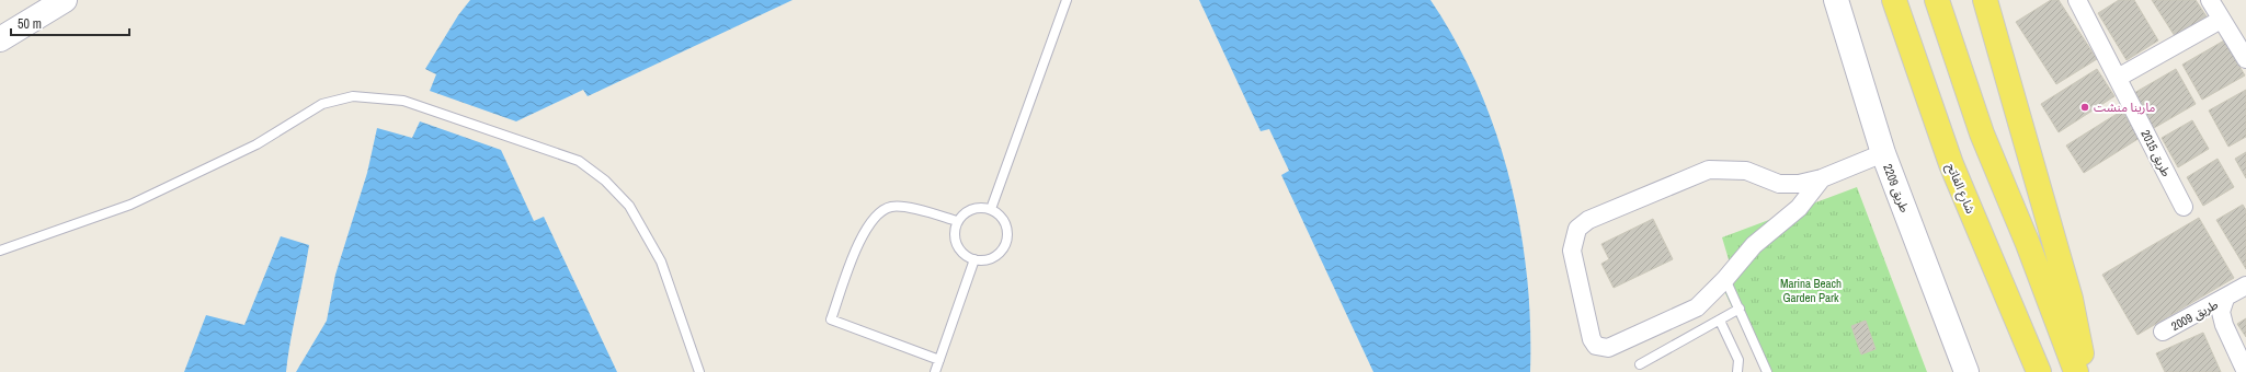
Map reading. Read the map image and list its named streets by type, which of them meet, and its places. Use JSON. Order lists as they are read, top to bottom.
{
  "streets": {
    "main road": ["شارع الفاتح"],
    "street": ["طريق 2015", "طريق 2209", "طريق 2009"]
  },
  "parks": ["Marina Beach Garden Park"],
  "places": ["مارينا منشت"],
  "scale_bar": "50 m"
}
